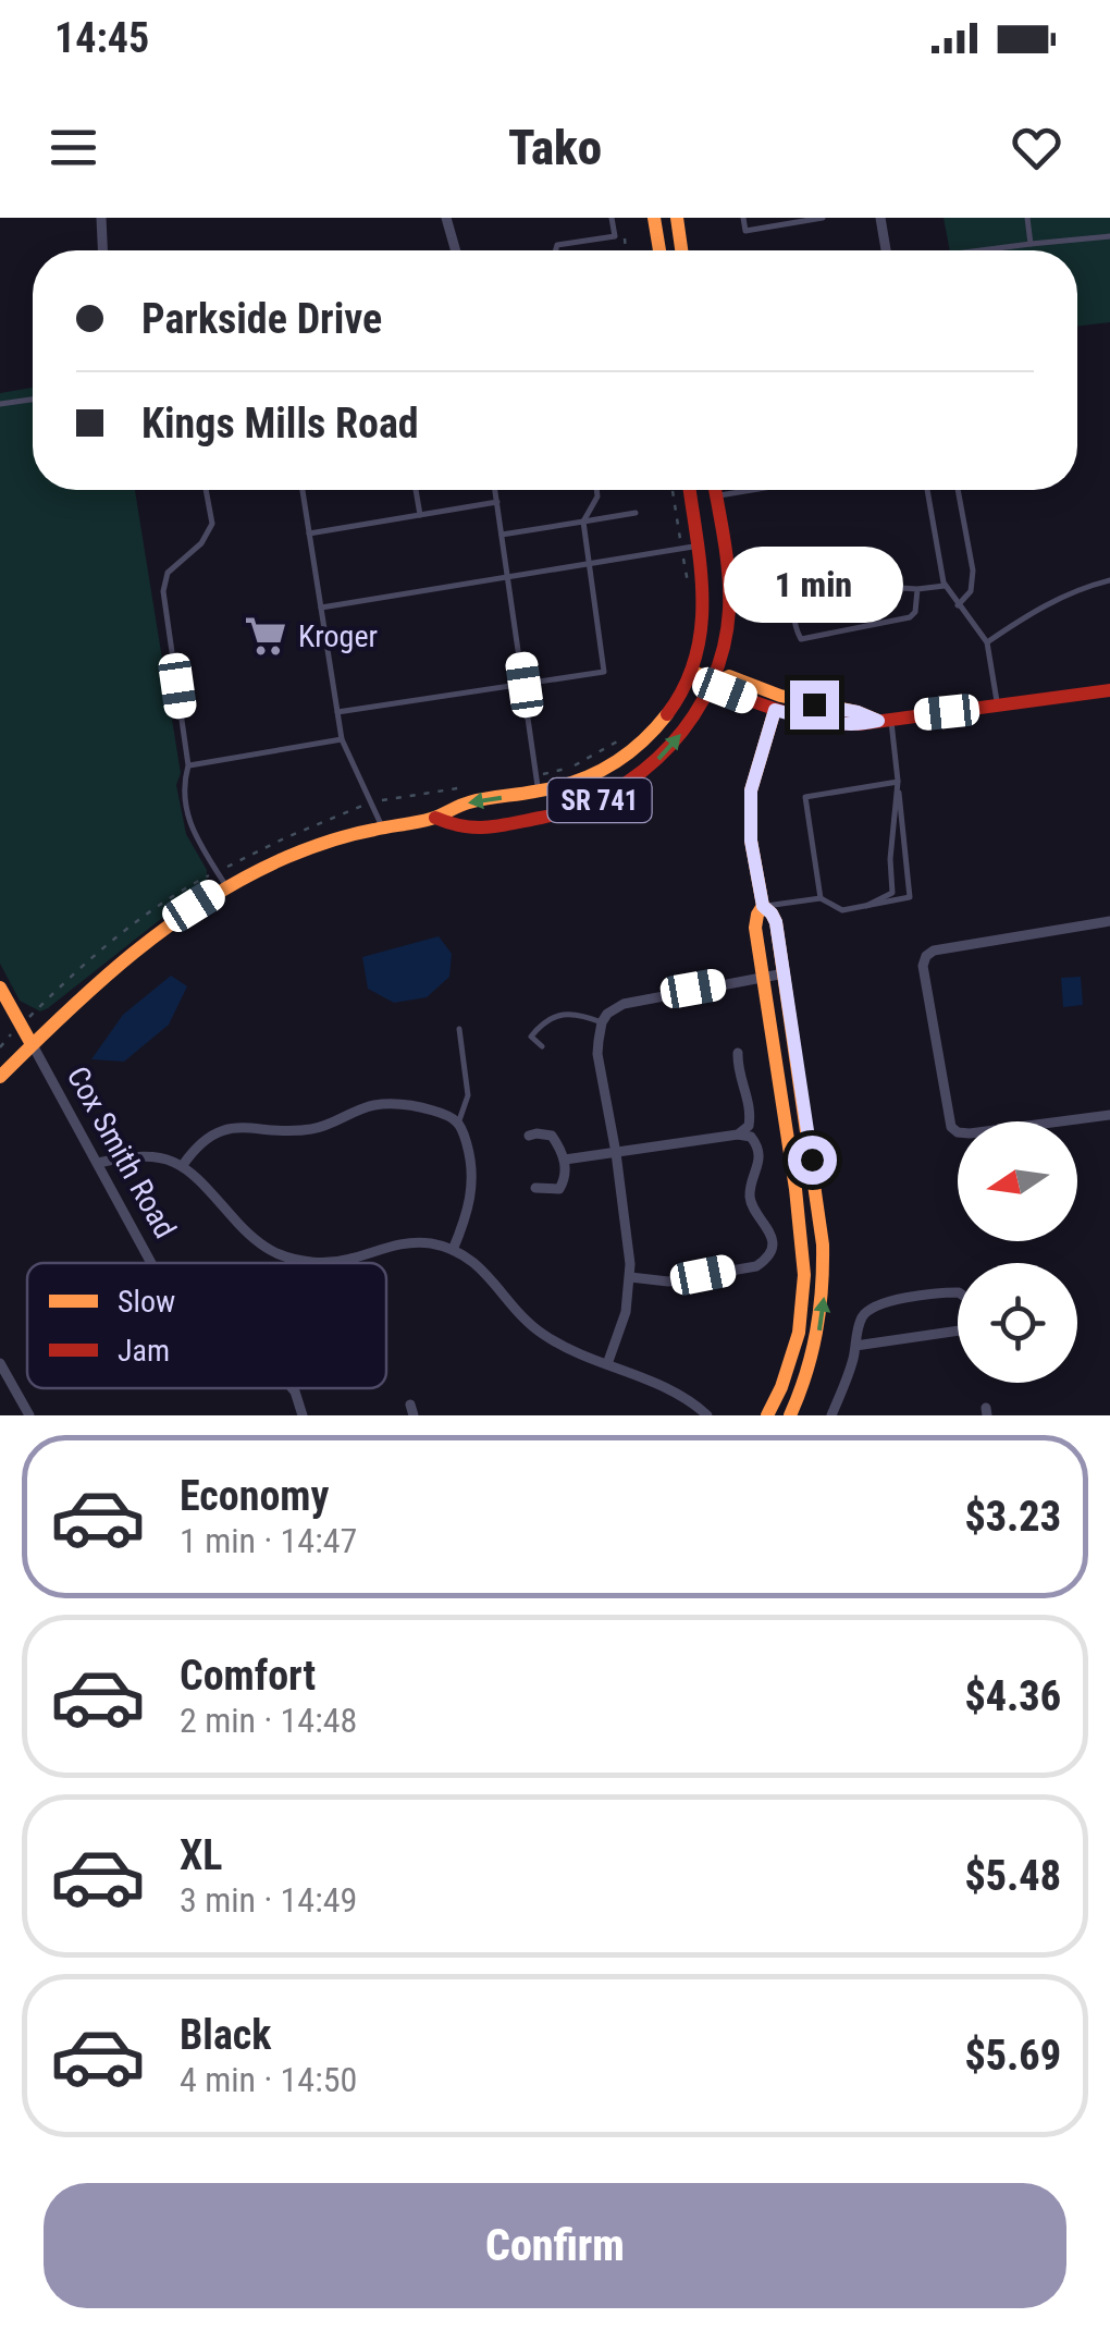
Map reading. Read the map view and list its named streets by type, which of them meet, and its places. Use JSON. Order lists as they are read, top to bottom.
{
  "streets": {
    "street": ["SR 741", "Cox Smith Road"]
  },
  "crossings": [
    ["SR 741", "Cox Smith Road"]
  ],
  "places": {
    "supermarket": ["Kroger"]
  },
  "legend": ["Slow", "Jam"],
  "north": "left",
  "page": {
    "status": "14:45",
    "header": "Tako",
    "banner": ["Parkside Drive", "Kings Mills Road"],
    "bubble": "1 min",
    "list": [
      {
        "name": "Economy",
        "note": "1 min · 14:47",
        "value": "$3.23"
      },
      {
        "name": "Comfort",
        "note": "2 min · 14:48",
        "value": "$4.36"
      },
      {
        "name": "XL",
        "note": "3 min · 14:49",
        "value": "$5.48"
      },
      {
        "name": "Black",
        "note": "4 min · 14:50",
        "value": "$5.69"
      }
    ],
    "buttons": "Confirm"
  }
}
